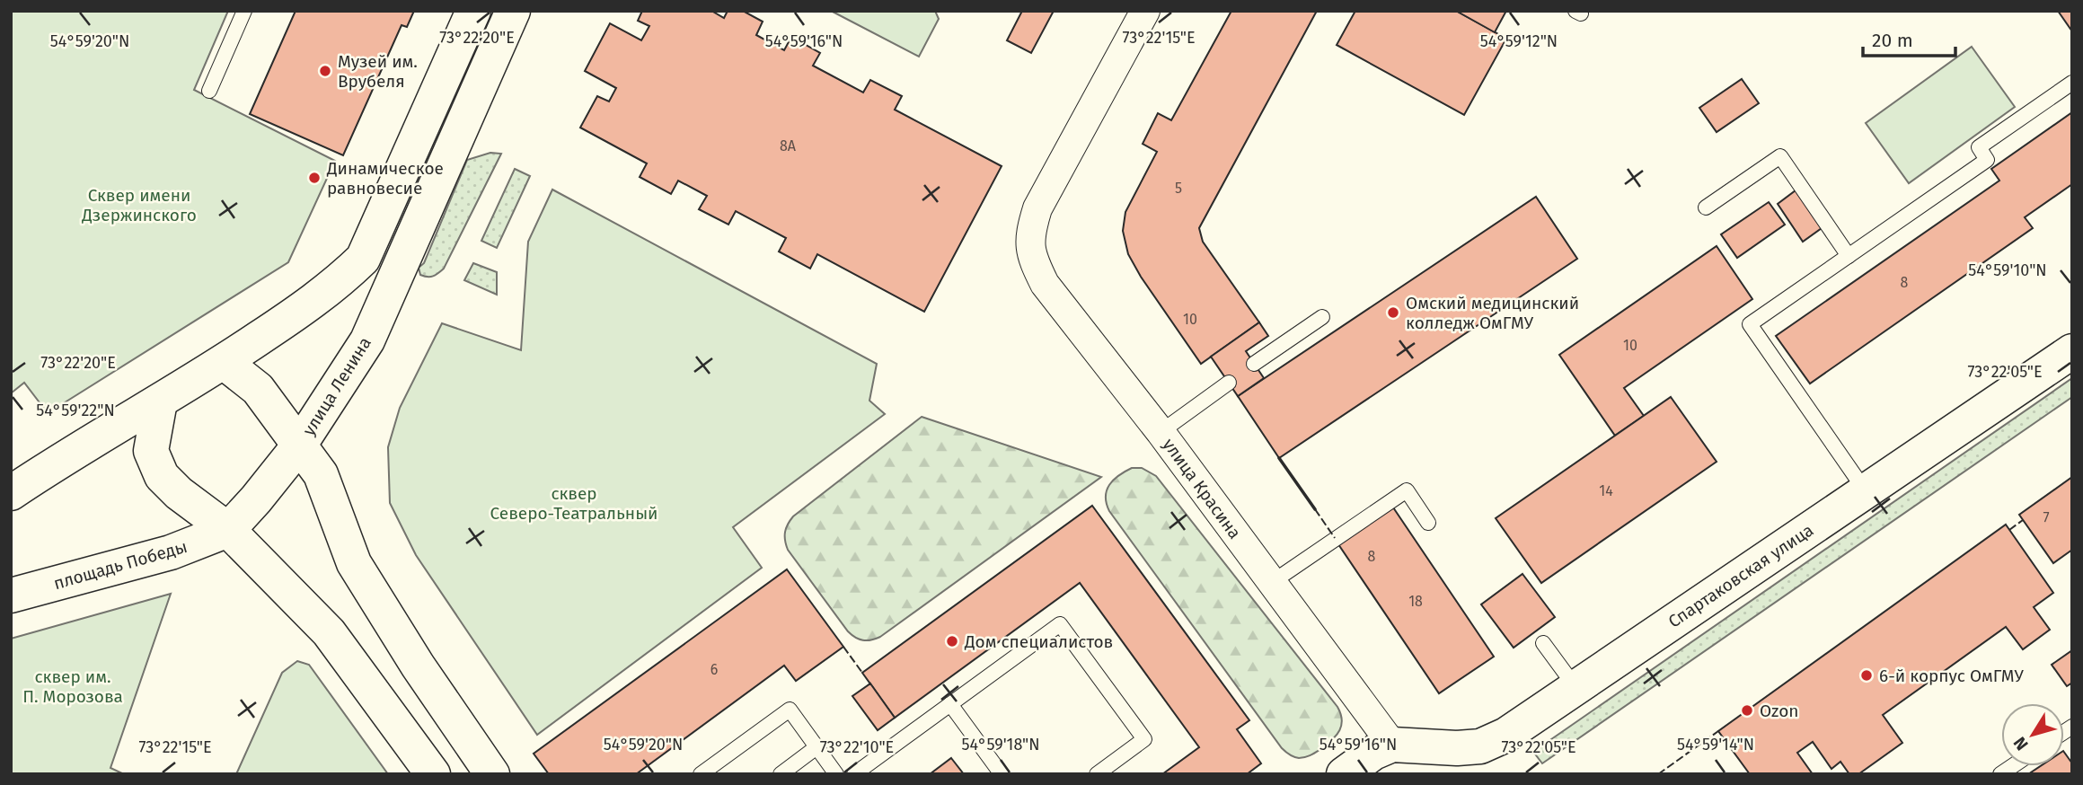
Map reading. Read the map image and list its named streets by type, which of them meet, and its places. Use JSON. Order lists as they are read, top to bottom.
{
  "streets": {
    "main road": ["улица Ленина", "площадь Победы", "Спартаковская улица"],
    "street": ["улица Красина"]
  },
  "crossings": [
    ["улица Ленина", "площадь Победы"],
    ["улица Красина", "Спартаковская улица"]
  ],
  "parks": ["Сквер имени Дзержинского", "сквер Северо-Театральный", "сквер им. П. Морозова"],
  "places": [
    "Музей им. Врубеля",
    "Динамическое равновесие",
    "Омский медицинский колледж ОмГМУ",
    "Дом специалистов",
    "6-й корпус ОмГМУ",
    "Ozon"
  ],
  "house_numbers": [
    "8А",
    "5",
    "8",
    "10",
    "10",
    "14",
    "7",
    "8",
    "18",
    "6"
  ],
  "scale_bar": "20 m",
  "north": "bottom left",
  "coordinates": [
    "73°22'15\"E",
    "73°22'20\"E",
    "54°59'20\"N",
    "54°59'16\"N",
    "54°59'12\"N",
    "54°59'10\"N",
    "73°22'05\"E",
    "54°59'22\"N",
    "54°59'18\"N",
    "54°59'14\"N",
    "73°22'10\"E"
  ]
}
